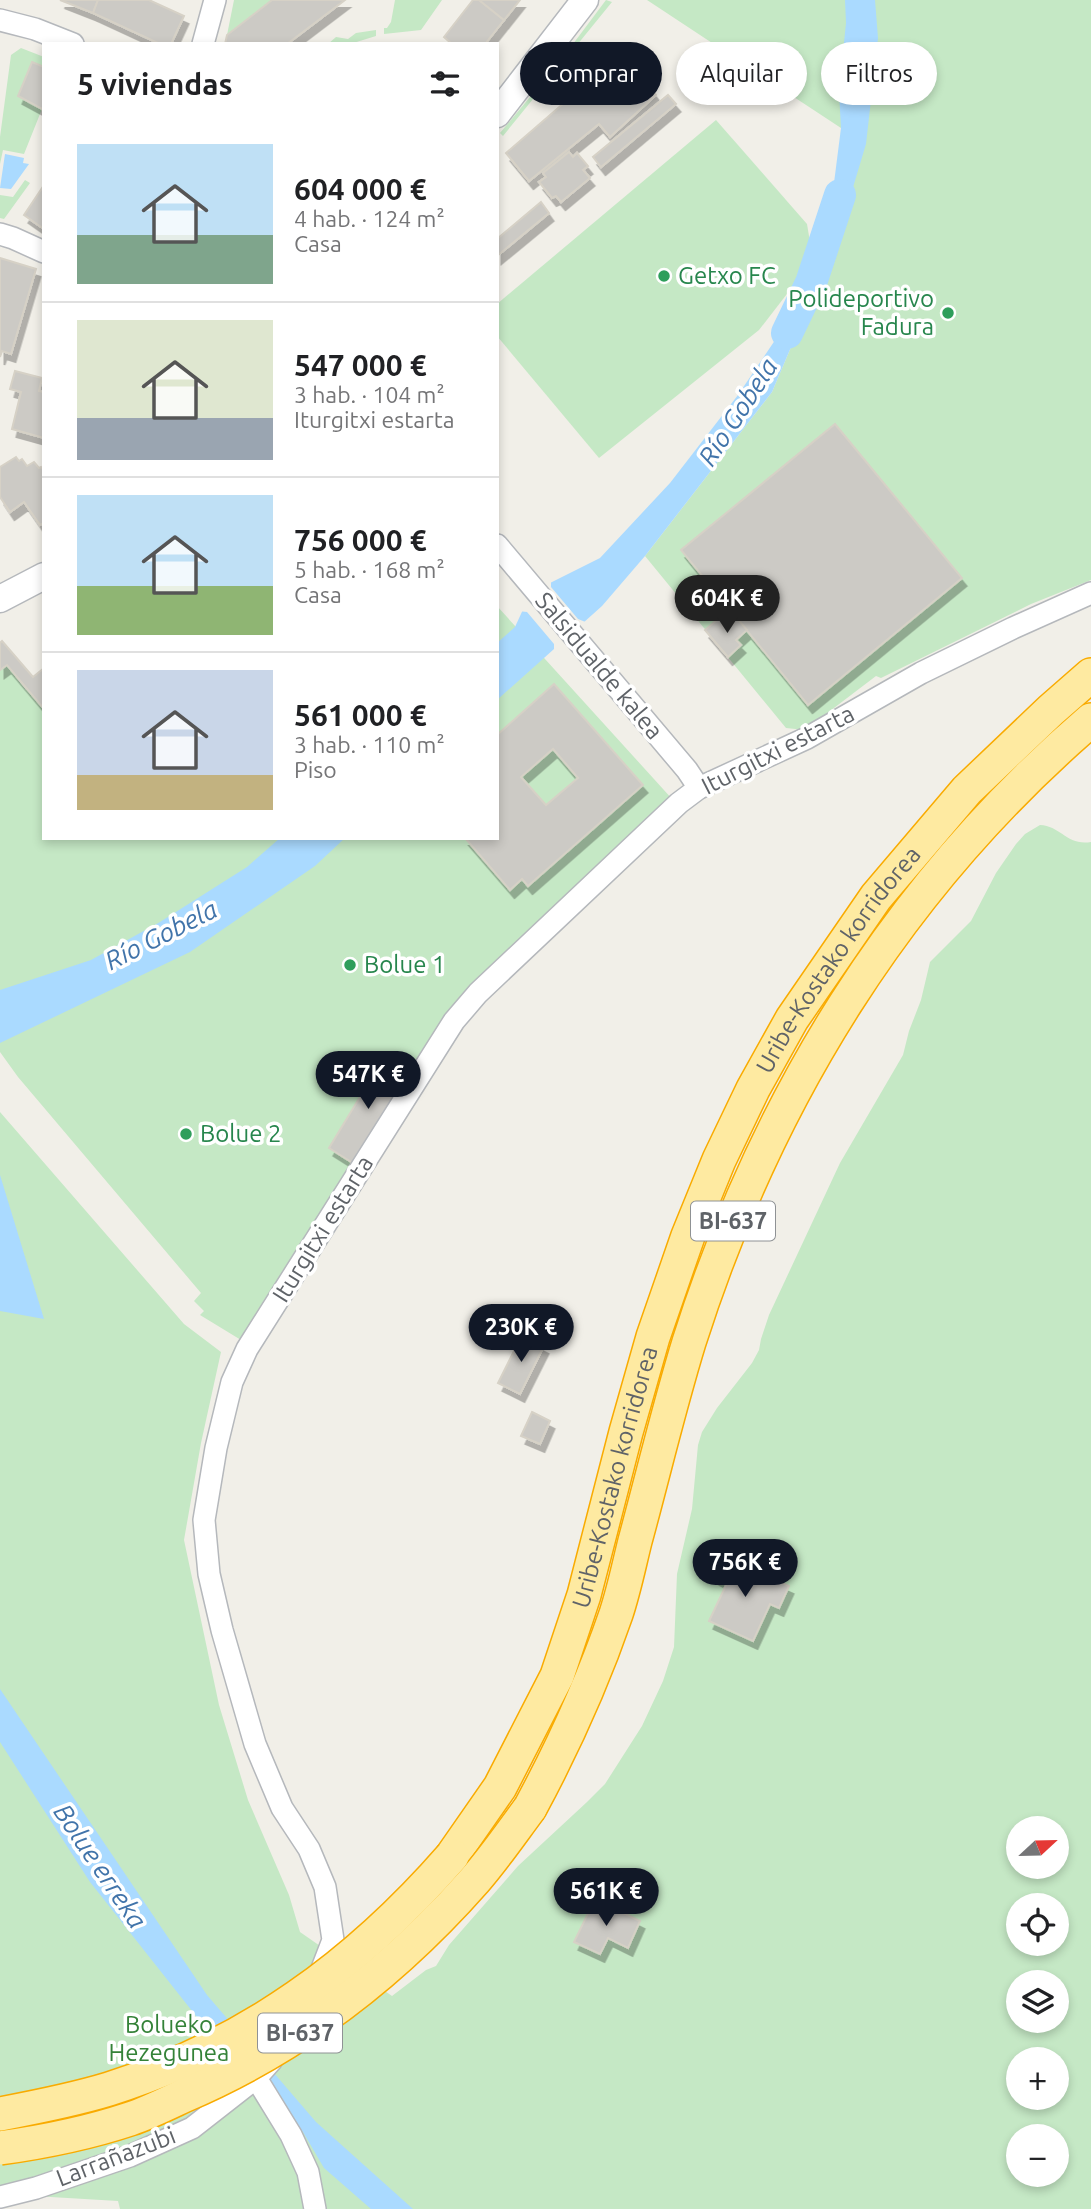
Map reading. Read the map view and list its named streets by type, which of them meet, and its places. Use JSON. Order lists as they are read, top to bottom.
{
  "streets": {
    "highway": ["Uribe-Kostako korridorea", "BI-637"],
    "street": ["Salsidualde kalea", "Iturgitxi estarta", "Larrañazubi"]
  },
  "crossings": [
    ["Salsidualde kalea", "Iturgitxi estarta"],
    ["Iturgitxi estarta", "Larrañazubi"]
  ],
  "water": ["Río Gobela", "Bolue erreka"],
  "parks": ["Bolueko Hezegunea"],
  "places": [
    "Getxo FC",
    "Polideportivo Fadura",
    "Bolue 1",
    "Bolue 2"
  ],
  "north": "right",
  "page": {
    "chip": ["Comprar", "Alquilar", "Filtros"],
    "heading": "5 viviendas",
    "list": [
      {
        "name": "604 000 €",
        "note": "4 hab. · 124 m² · Casa"
      },
      {
        "name": "547 000 €",
        "note": "3 hab. · 104 m² · Iturgitxi estarta"
      },
      {
        "name": "756 000 €",
        "note": "5 hab. · 168 m² · Casa"
      },
      {
        "name": "561 000 €",
        "note": "3 hab. · 110 m² · Piso"
      }
    ],
    "price": [
      "604K €",
      "547K €",
      "230K €",
      "756K €",
      "561K €"
    ],
    "map_buttons": ["+", "−"]
  }
}
